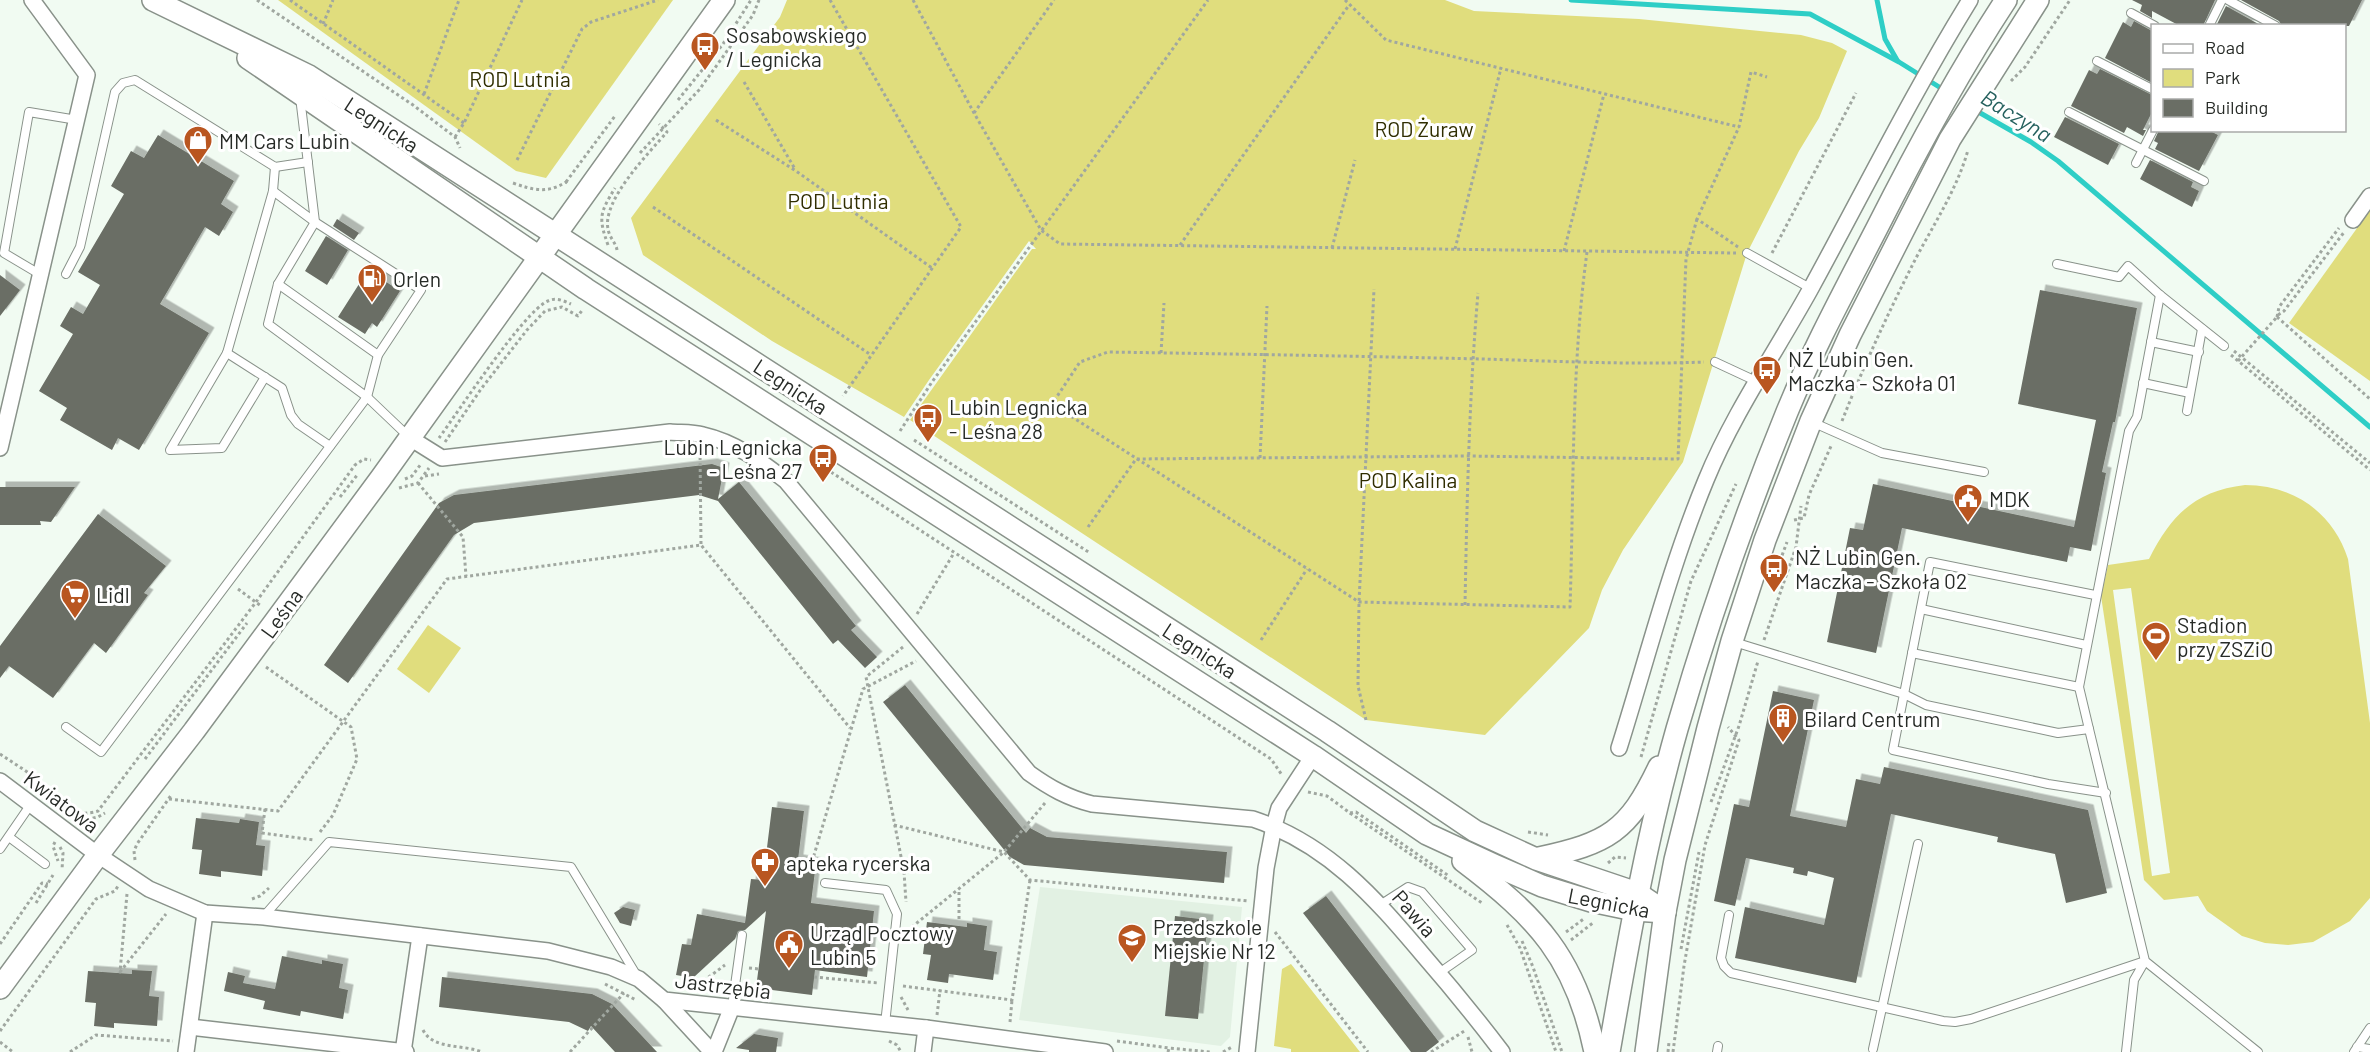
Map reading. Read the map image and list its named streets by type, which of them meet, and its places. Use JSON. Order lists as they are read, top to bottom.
{
  "streets": {
    "main road": ["Legnicka", "Leśna"],
    "street": ["Kwiatowa", "Pawia", "Jastrzębia"]
  },
  "crossings": [
    ["Legnicka", "Leśna"],
    ["Leśna", "Kwiatowa"],
    ["Leśna", "Jastrzębia"],
    ["Kwiatowa", "Jastrzębia"]
  ],
  "water": ["Baczyna"],
  "parks": [
    "ROD Lutnia",
    "ROD Żuraw",
    "POD Lutnia",
    "POD Kalina"
  ],
  "places": {
    "bus stop": [
      "Sosabowskiego / Legnicka",
      "NŻ Lubin Gen. Maczka - Szkoła 01",
      "Lubin Legnicka - Leśna 28",
      "Lubin Legnicka - Leśna 27",
      "NŻ Lubin Gen. Maczka - Szkoła 02"
    ],
    "shop": ["MM Cars Lubin"],
    "fuel station": ["Orlen"],
    "public building": ["MDK", "Urząd Pocztowy Lubin 5"],
    "supermarket": ["Lidl"],
    "sports": ["Stadion przy ZSZiO"],
    "building": ["Bilard Centrum"],
    "pharmacy": ["apteka rycerska"],
    "school or university": ["Przedszkole Miejskie Nr 12"]
  },
  "legend": ["Road", "Park", "Building"]
}
